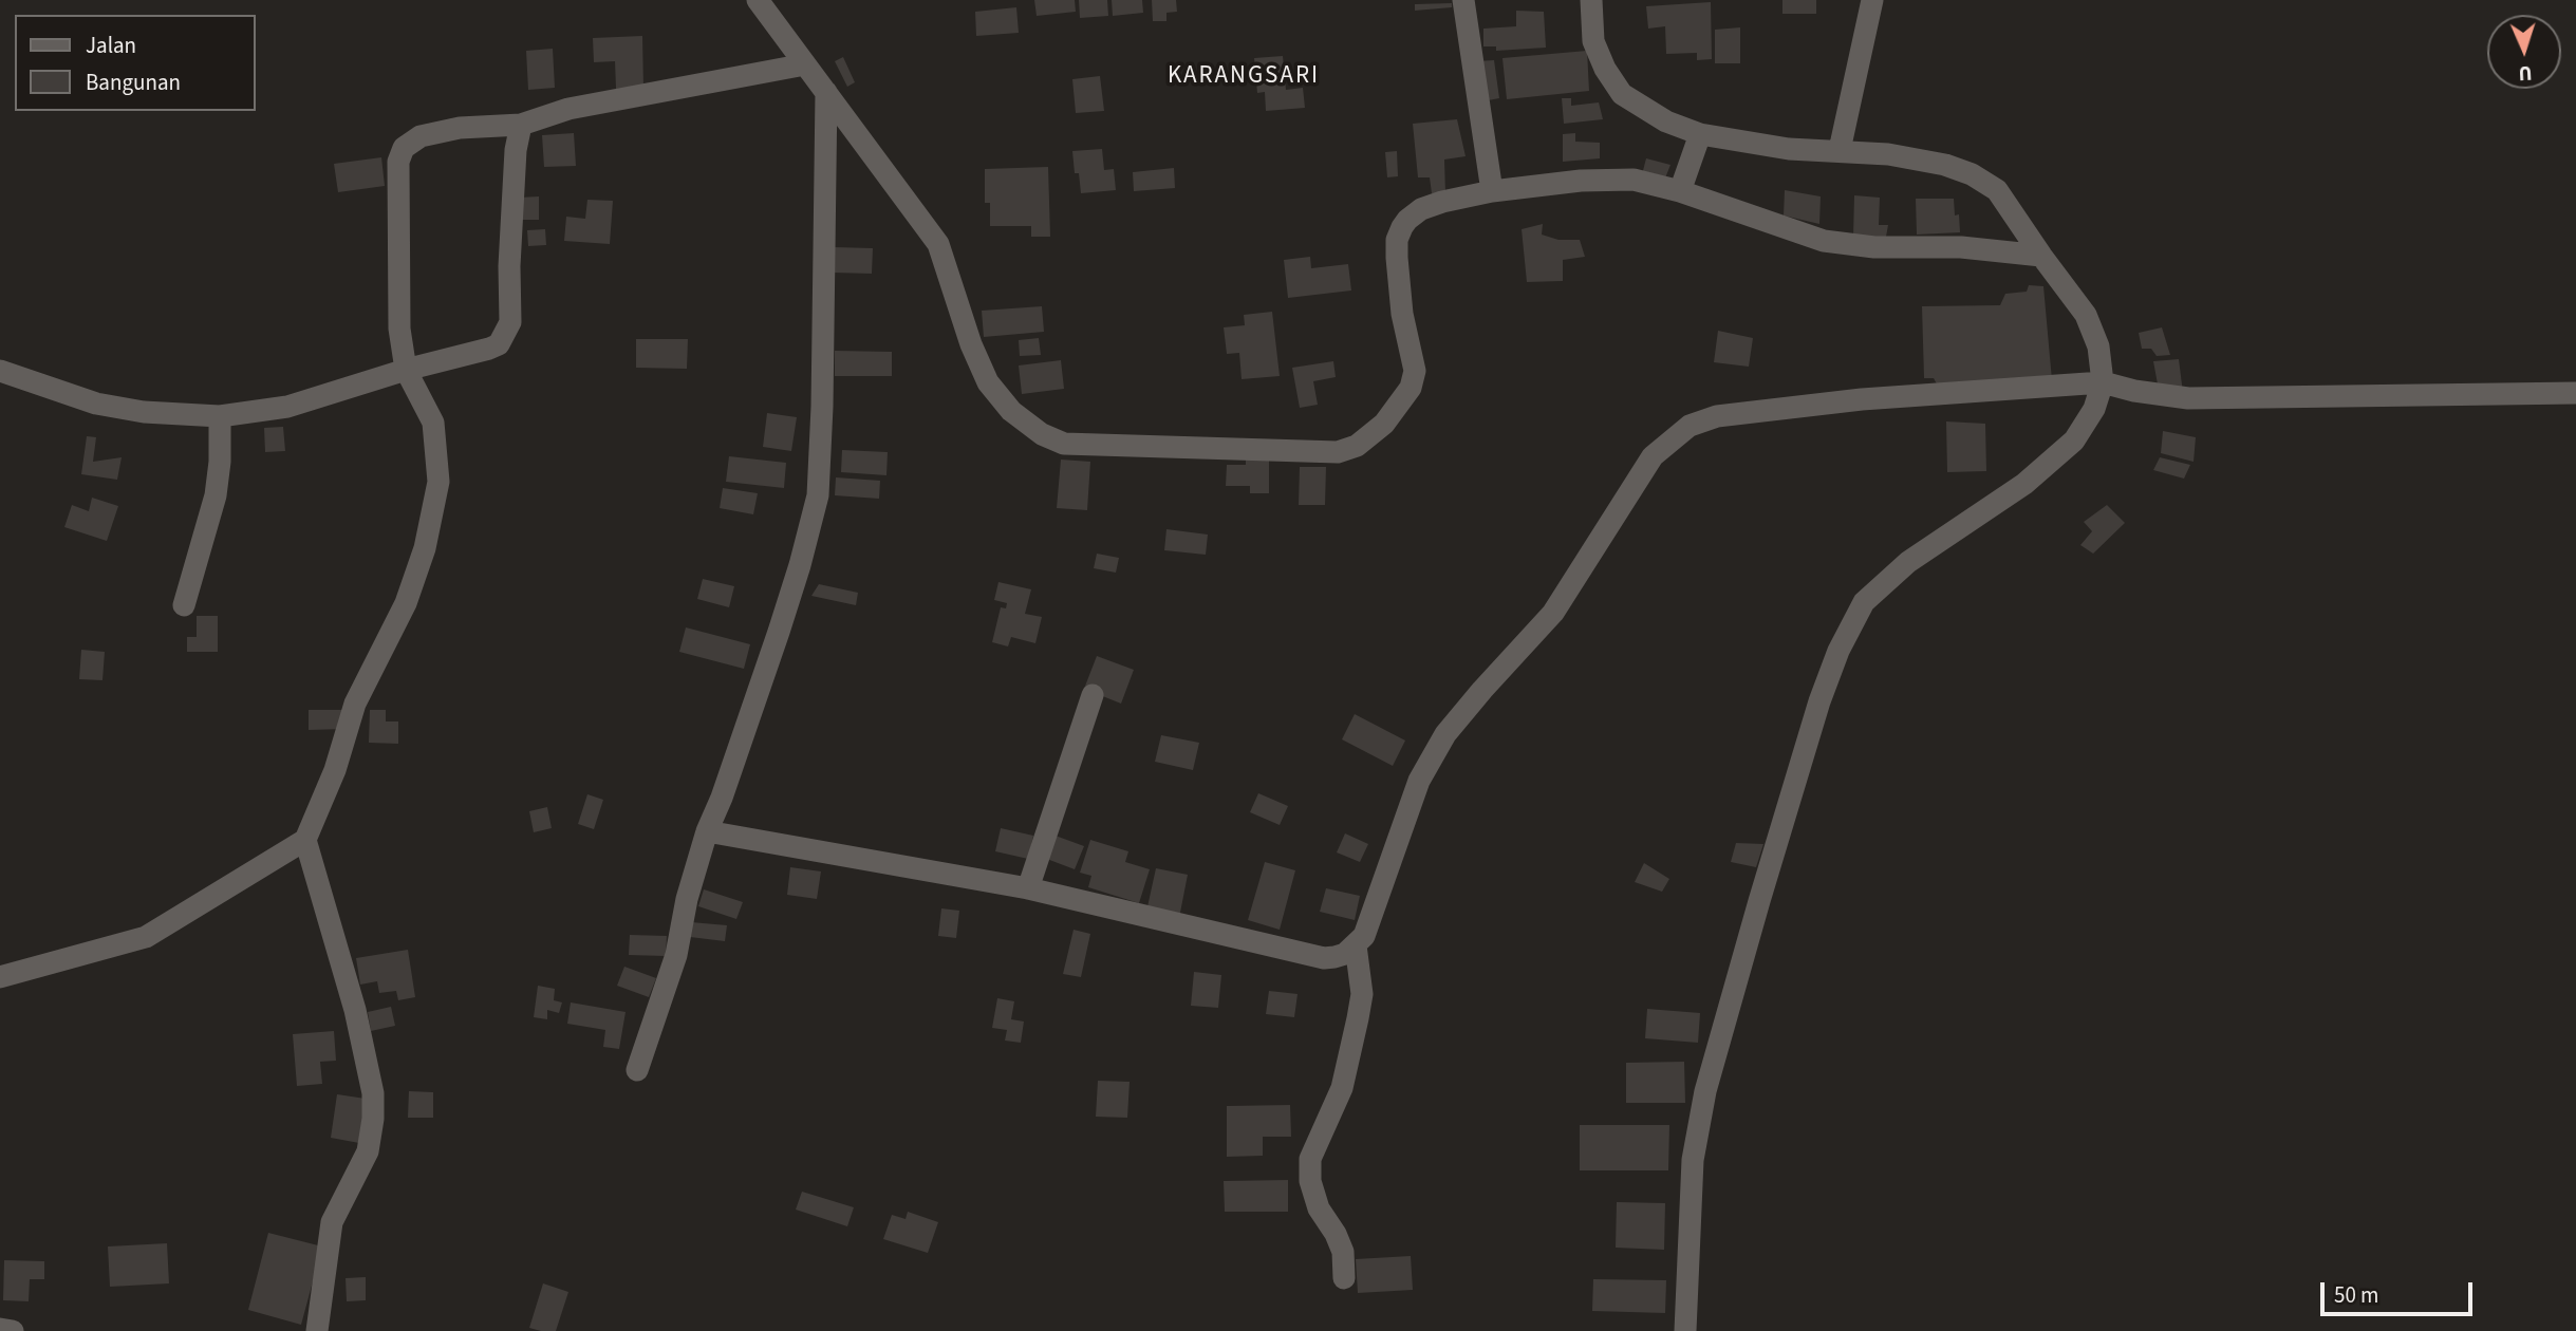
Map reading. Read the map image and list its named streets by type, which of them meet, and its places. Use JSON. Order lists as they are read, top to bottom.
{
  "districts": ["KARANGSARI"],
  "legend": ["Jalan", "Bangunan"],
  "scale_bar": "50 m",
  "north": "bottom"
}
